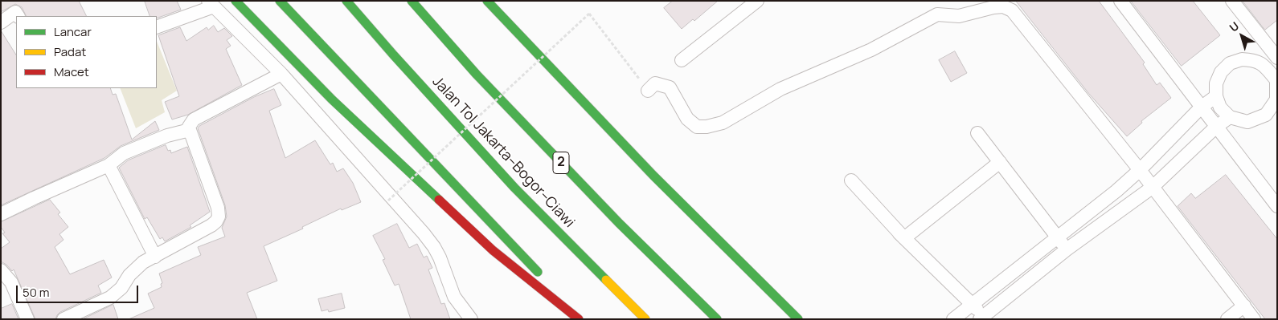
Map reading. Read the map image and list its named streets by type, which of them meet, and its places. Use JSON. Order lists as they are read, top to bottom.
{
  "streets": {
    "highway": ["Jalan Tol Jakarta–Bogor–Ciawi", "2"]
  },
  "legend": ["Lancar", "Padat", "Macet"],
  "scale_bar": "50 m",
  "north": "top left"
}
